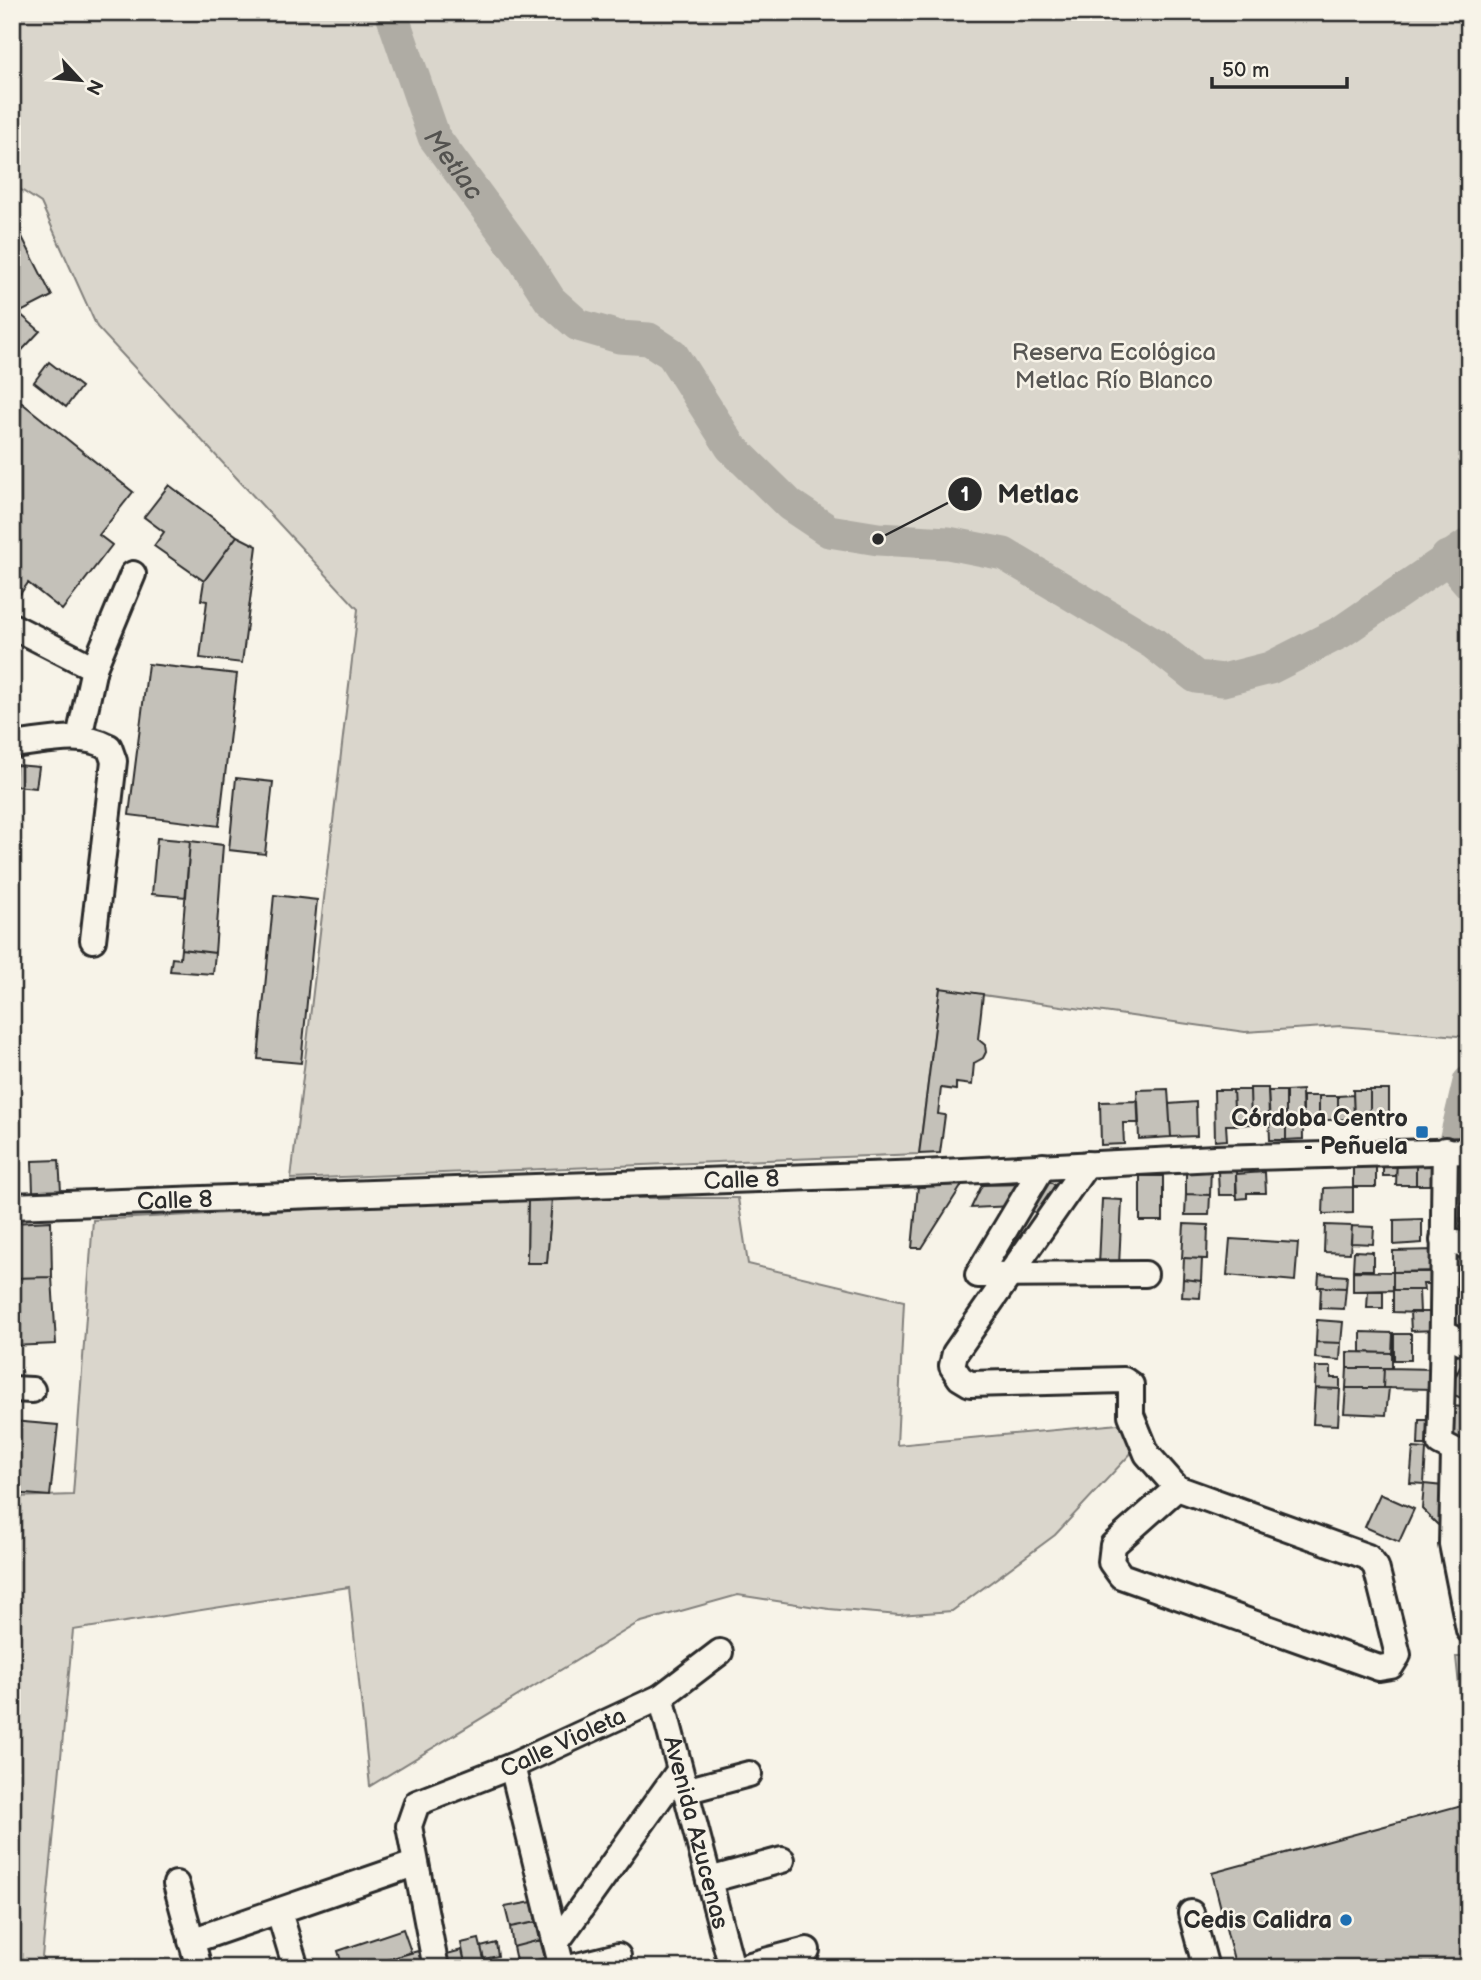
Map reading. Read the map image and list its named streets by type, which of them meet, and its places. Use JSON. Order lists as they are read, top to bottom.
{
  "streets": {
    "street": ["Calle 8", "Calle Violeta", "Avenida Azucenas"]
  },
  "crossings": [
    ["Calle Violeta", "Avenida Azucenas"]
  ],
  "water": ["Metlac"],
  "parks": ["Reserva Ecológica Metlac Río Blanco"],
  "places": {
    "other": ["Metlac", "Cedis Calidra"],
    "transit": ["Córdoba Centro - Peñuela"]
  },
  "scale_bar": "50 m",
  "north": "bottom right"
}
